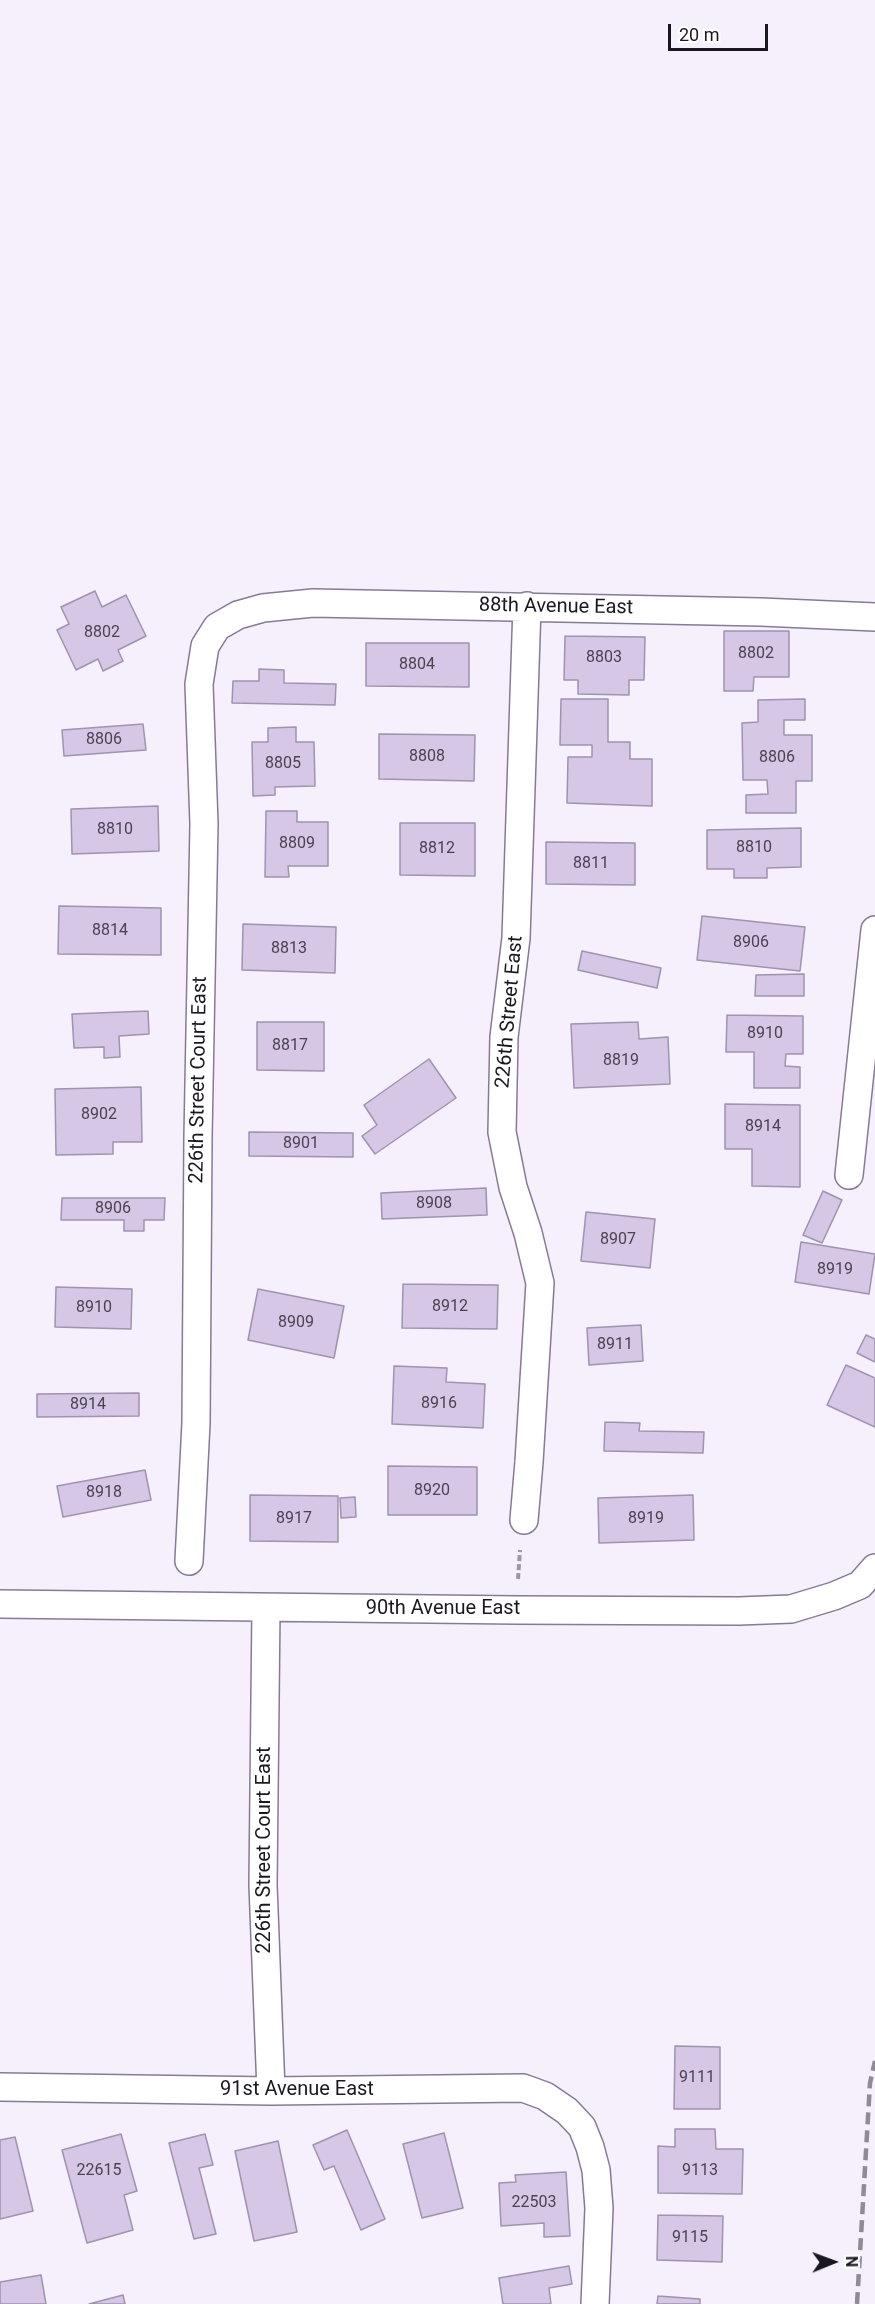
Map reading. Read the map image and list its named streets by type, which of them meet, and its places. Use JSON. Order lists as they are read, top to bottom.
{
  "streets": {
    "street": [
      "88th Avenue East",
      "226th Street East",
      "226th Street Court East",
      "90th Avenue East",
      "91st Avenue East"
    ]
  },
  "crossings": [
    ["88th Avenue East", "226th Street East"],
    ["88th Avenue East", "226th Street Court East"],
    ["226th Street Court East", "90th Avenue East"],
    ["226th Street Court East", "91st Avenue East"]
  ],
  "house_numbers": [
    "8802",
    "8802",
    "8803",
    "8804",
    "8806",
    "8808",
    "8806",
    "8805",
    "8810",
    "8809",
    "8810",
    "8812",
    "8811",
    "8814",
    "8906",
    "8813",
    "8910",
    "8817",
    "8819",
    "8902",
    "8914",
    "8901",
    "8908",
    "8906",
    "8907",
    "8919",
    "8912",
    "8910",
    "8909",
    "8911",
    "8916",
    "8914",
    "8920",
    "8918",
    "8917",
    "8919",
    "9111",
    "22615",
    "9113",
    "22503",
    "9115"
  ],
  "scale_bar": "20 m",
  "north": "right"
}
